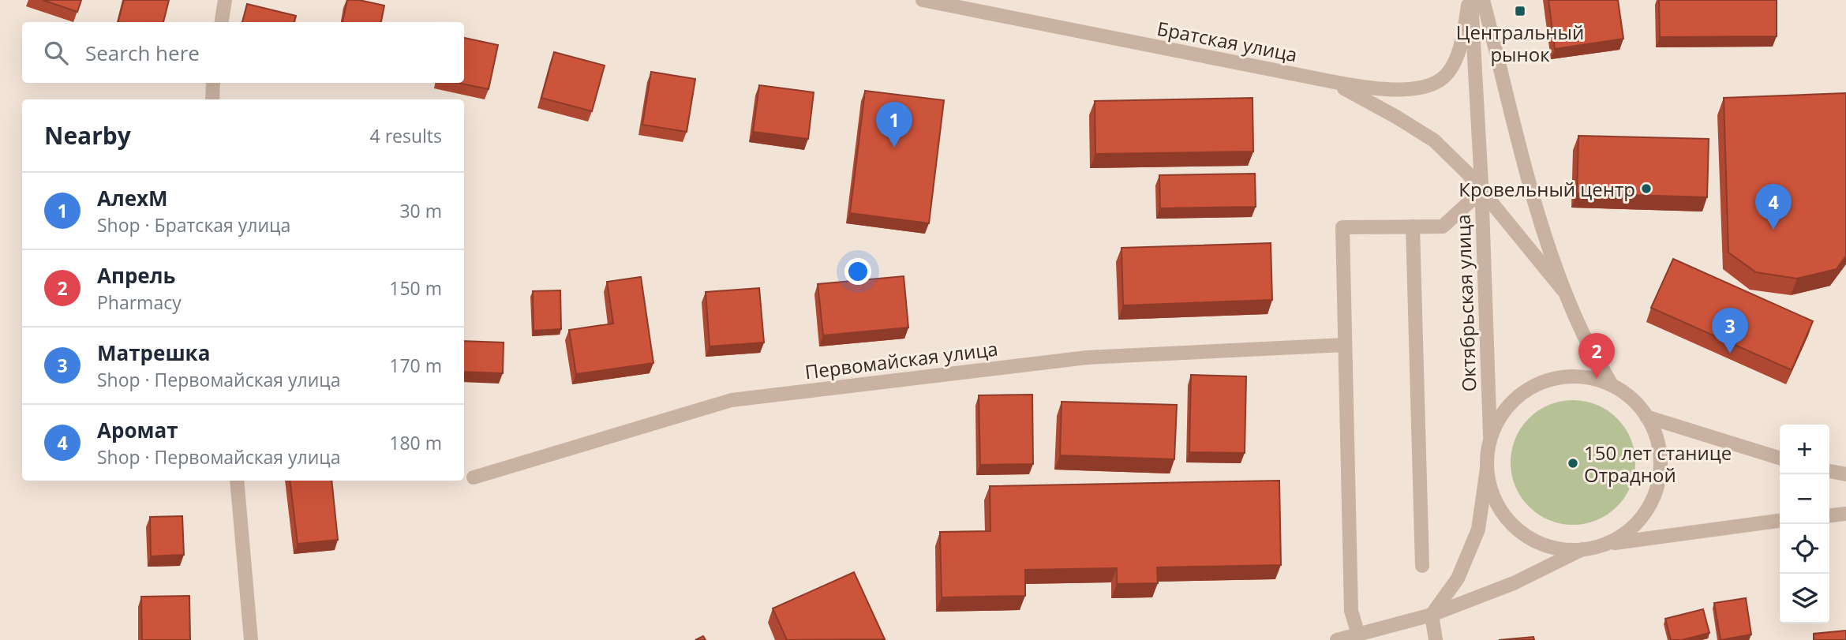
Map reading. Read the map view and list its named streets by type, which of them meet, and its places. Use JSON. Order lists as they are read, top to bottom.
{
  "streets": {
    "street": ["Братская улица", "Октябрьская улица", "Первомайская улица"]
  },
  "crossings": [
    ["Братская улица", "Октябрьская улица"]
  ],
  "places": {
    "transit": ["Центральный рынок"],
    "other": ["Кровельный центр", "150 лет станице Отрадной"]
  },
  "page": {
    "search": "Search here",
    "heading": ["Nearby", "4 results"],
    "pins": [
      "1",
      "4",
      "3",
      "2"
    ],
    "list": [
      {
        "mark": "1",
        "name": "АлехМ",
        "note": "Shop · Братская улица",
        "value": "30 m"
      },
      {
        "mark": "2",
        "name": "Апрель",
        "note": "Pharmacy",
        "value": "150 m"
      },
      {
        "mark": "3",
        "name": "Матрешка",
        "note": "Shop · Первомайская улица",
        "value": "170 m"
      },
      {
        "mark": "4",
        "name": "Аромат",
        "note": "Shop · Первомайская улица",
        "value": "180 m"
      }
    ],
    "map_buttons": ["+", "−"]
  }
}
